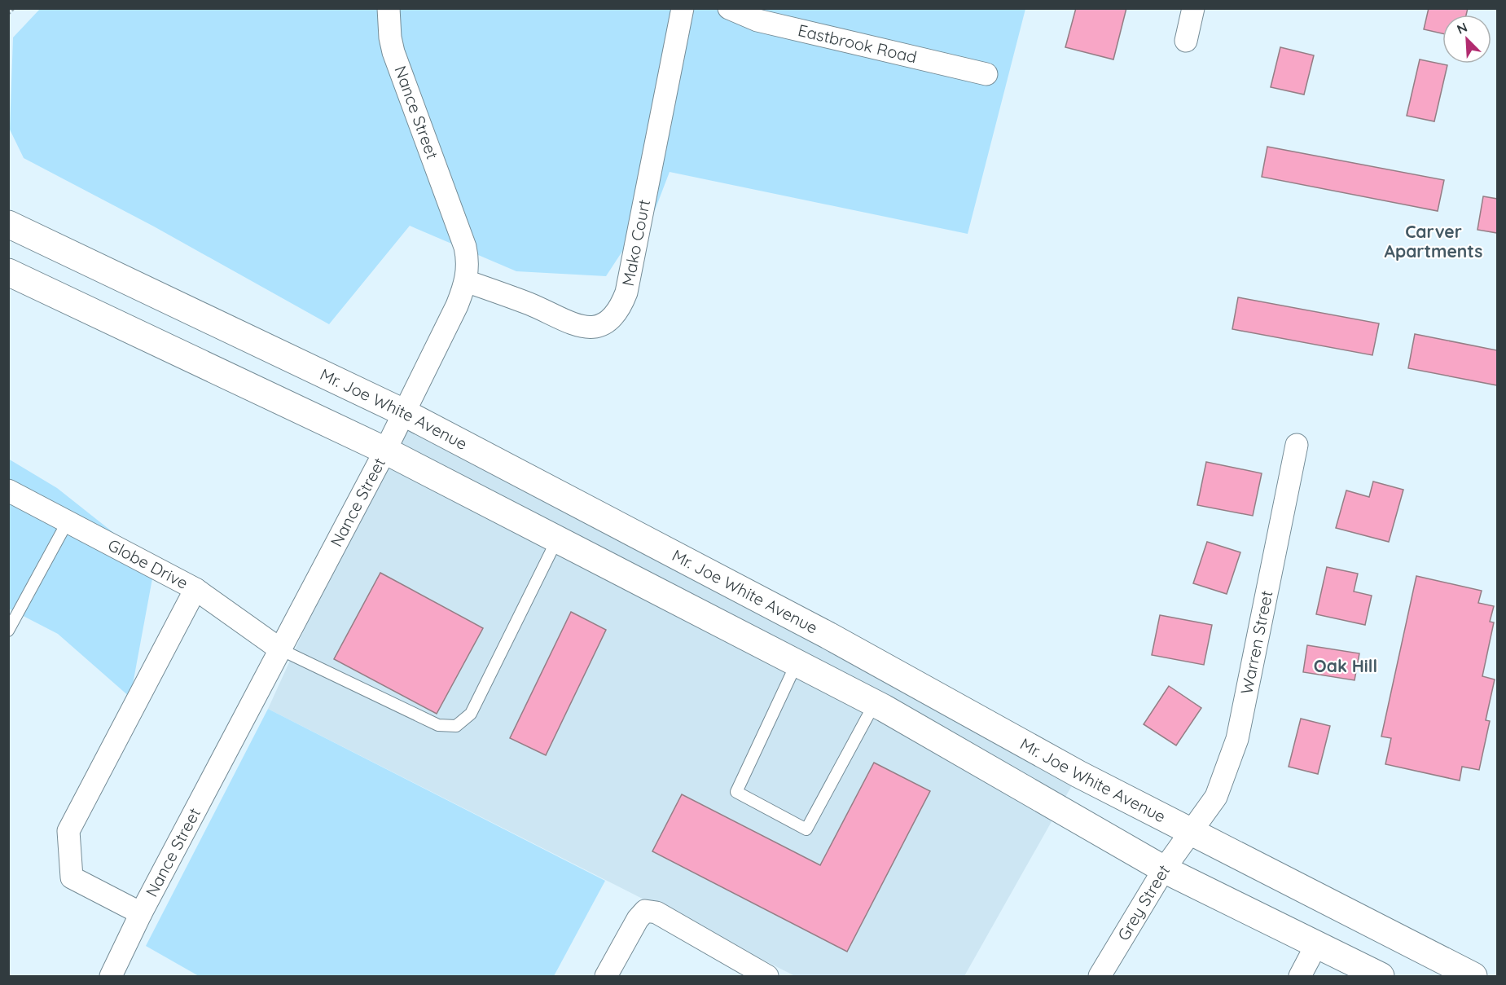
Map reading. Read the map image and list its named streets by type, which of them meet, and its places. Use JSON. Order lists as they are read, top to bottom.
{
  "streets": {
    "main road": ["Mr. Joe White Avenue"],
    "street": [
      "Eastbrook Road",
      "Nance Street",
      "Mako Court",
      "Globe Drive",
      "Warren Street",
      "Grey Street"
    ]
  },
  "crossings": [
    ["Nance Street", "Mako Court"],
    ["Nance Street", "Mr. Joe White Avenue"],
    ["Nance Street", "Globe Drive"],
    ["Mr. Joe White Avenue", "Warren Street"],
    ["Mr. Joe White Avenue", "Grey Street"],
    ["Warren Street", "Grey Street"]
  ],
  "districts": ["Carver Apartments", "Oak Hill"],
  "north": "top left"
}
